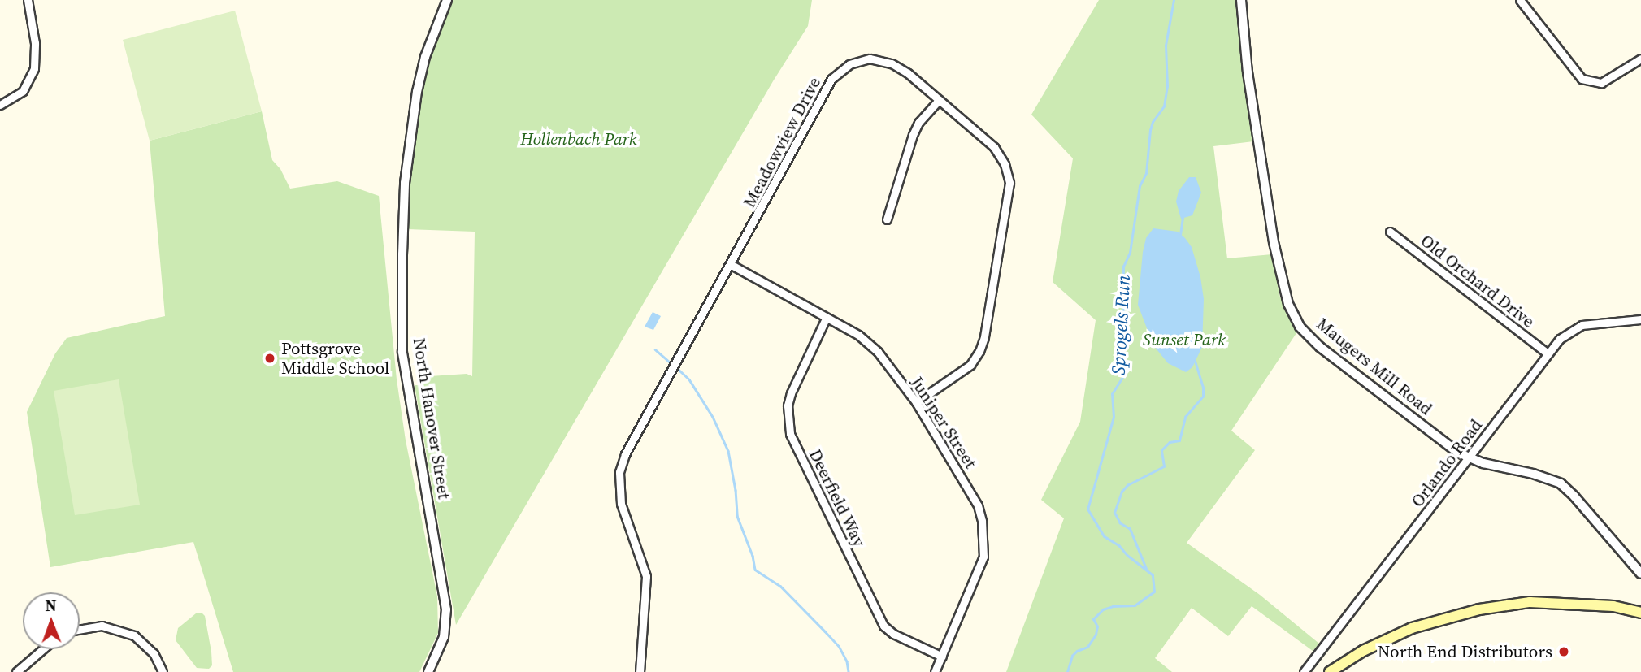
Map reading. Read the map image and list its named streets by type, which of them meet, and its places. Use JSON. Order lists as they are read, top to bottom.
{
  "streets": {
    "street": [
      "Meadowview Drive",
      "Old Orchard Drive",
      "Maugers Mill Road",
      "North Hanover Street",
      "Juniper Street",
      "Orlando Road",
      "Deerfield Way"
    ]
  },
  "crossings": [
    ["Meadowview Drive", "Juniper Street"],
    ["Old Orchard Drive", "Orlando Road"],
    ["Maugers Mill Road", "Orlando Road"],
    ["Juniper Street", "Deerfield Way"]
  ],
  "water": ["Sprogels Run"],
  "parks": ["Hollenbach Park", "Sunset Park"],
  "places": ["Pottsgrove Middle School", "North End Distributors"],
  "north": "top"
}
